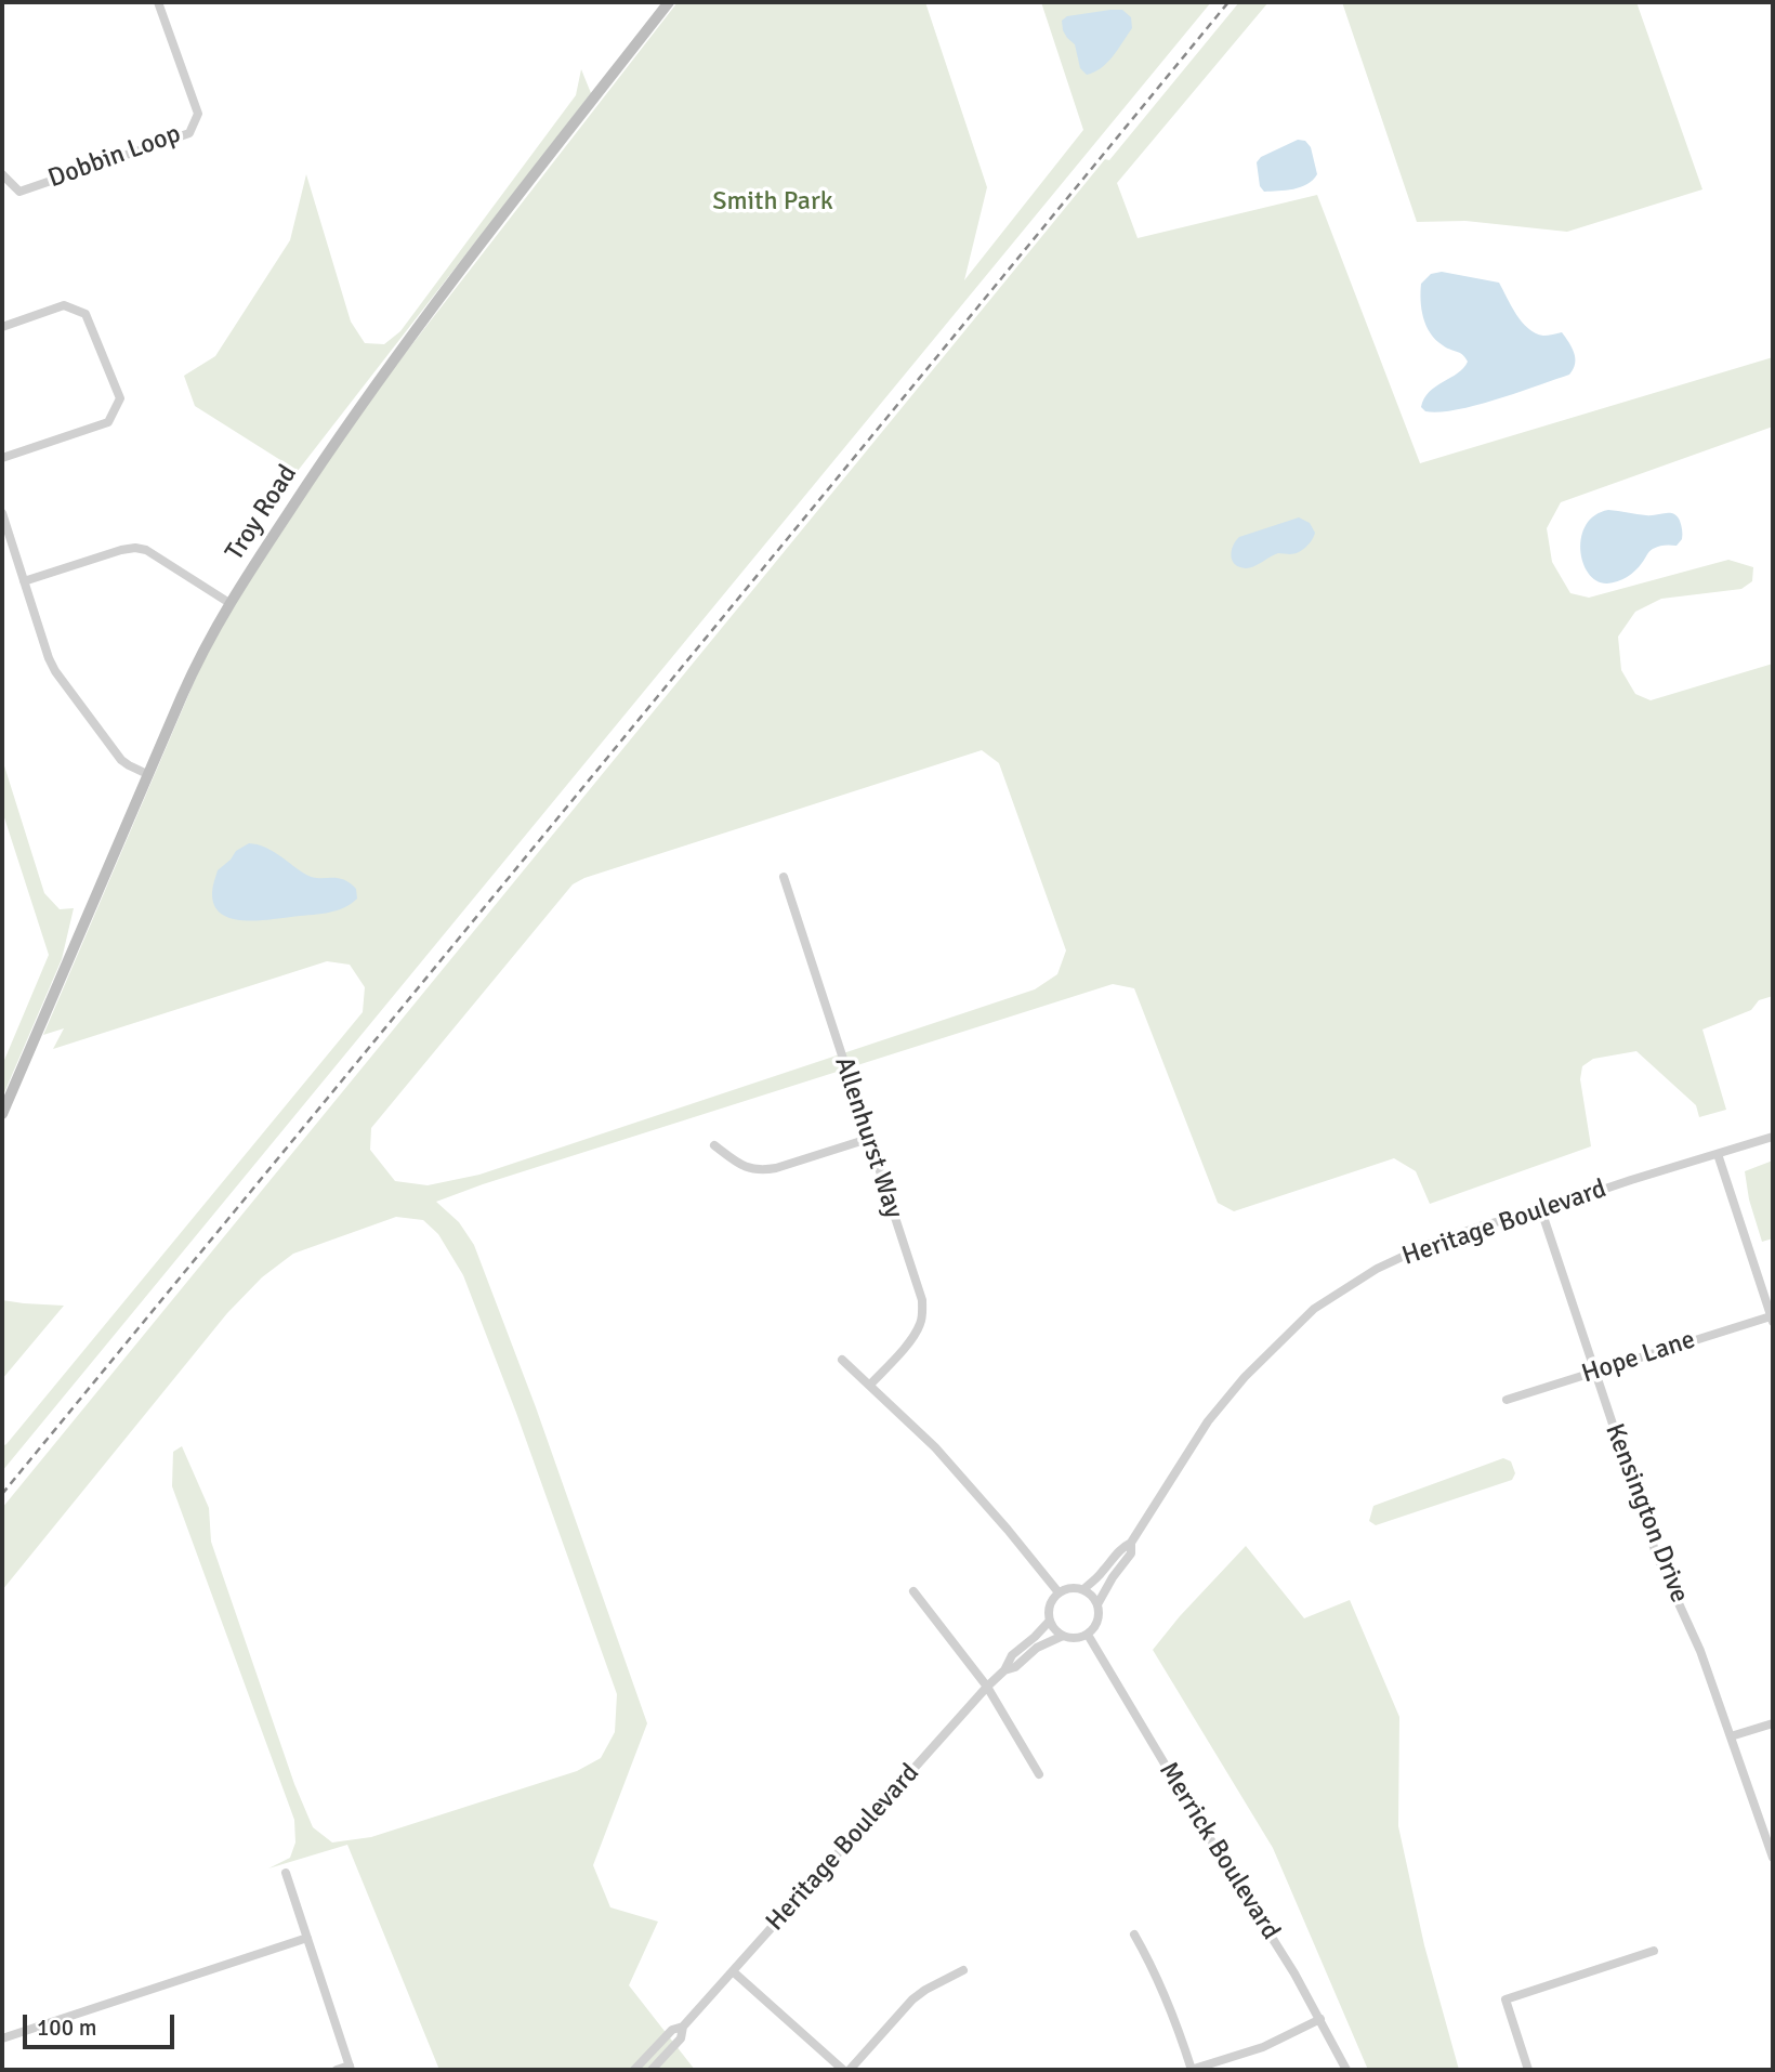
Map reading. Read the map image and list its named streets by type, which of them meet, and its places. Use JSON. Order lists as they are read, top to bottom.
{
  "streets": {
    "street": [
      "Dobbin Loop",
      "Troy Road",
      "Allenhurst Way",
      "Heritage Boulevard",
      "Hope Lane",
      "Kensington Drive",
      "Merrick Boulevard"
    ]
  },
  "crossings": [
    ["Heritage Boulevard", "Kensington Drive"],
    ["Heritage Boulevard", "Merrick Boulevard"],
    ["Hope Lane", "Kensington Drive"]
  ],
  "parks": ["Smith Park"],
  "scale_bar": "100 m"
}
